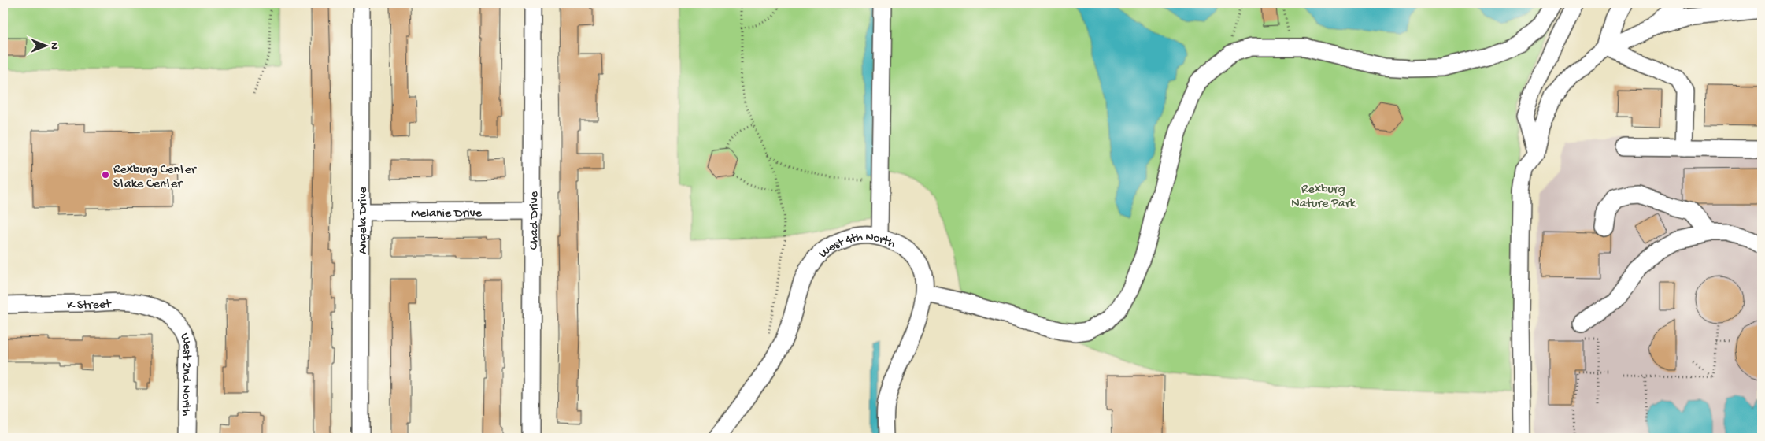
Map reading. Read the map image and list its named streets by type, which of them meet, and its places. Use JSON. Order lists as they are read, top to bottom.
{
  "streets": {
    "street": [
      "Melanie Drive",
      "Angela Drive",
      "Chad Drive",
      "West 4th North",
      "K Street",
      "West 2nd North"
    ]
  },
  "crossings": [
    ["Melanie Drive", "Angela Drive"],
    ["Melanie Drive", "Chad Drive"],
    ["K Street", "West 2nd North"]
  ],
  "parks": ["Rexburg Nature Park"],
  "places": ["Rexburg Center Stake Center"],
  "north": "right"
}
